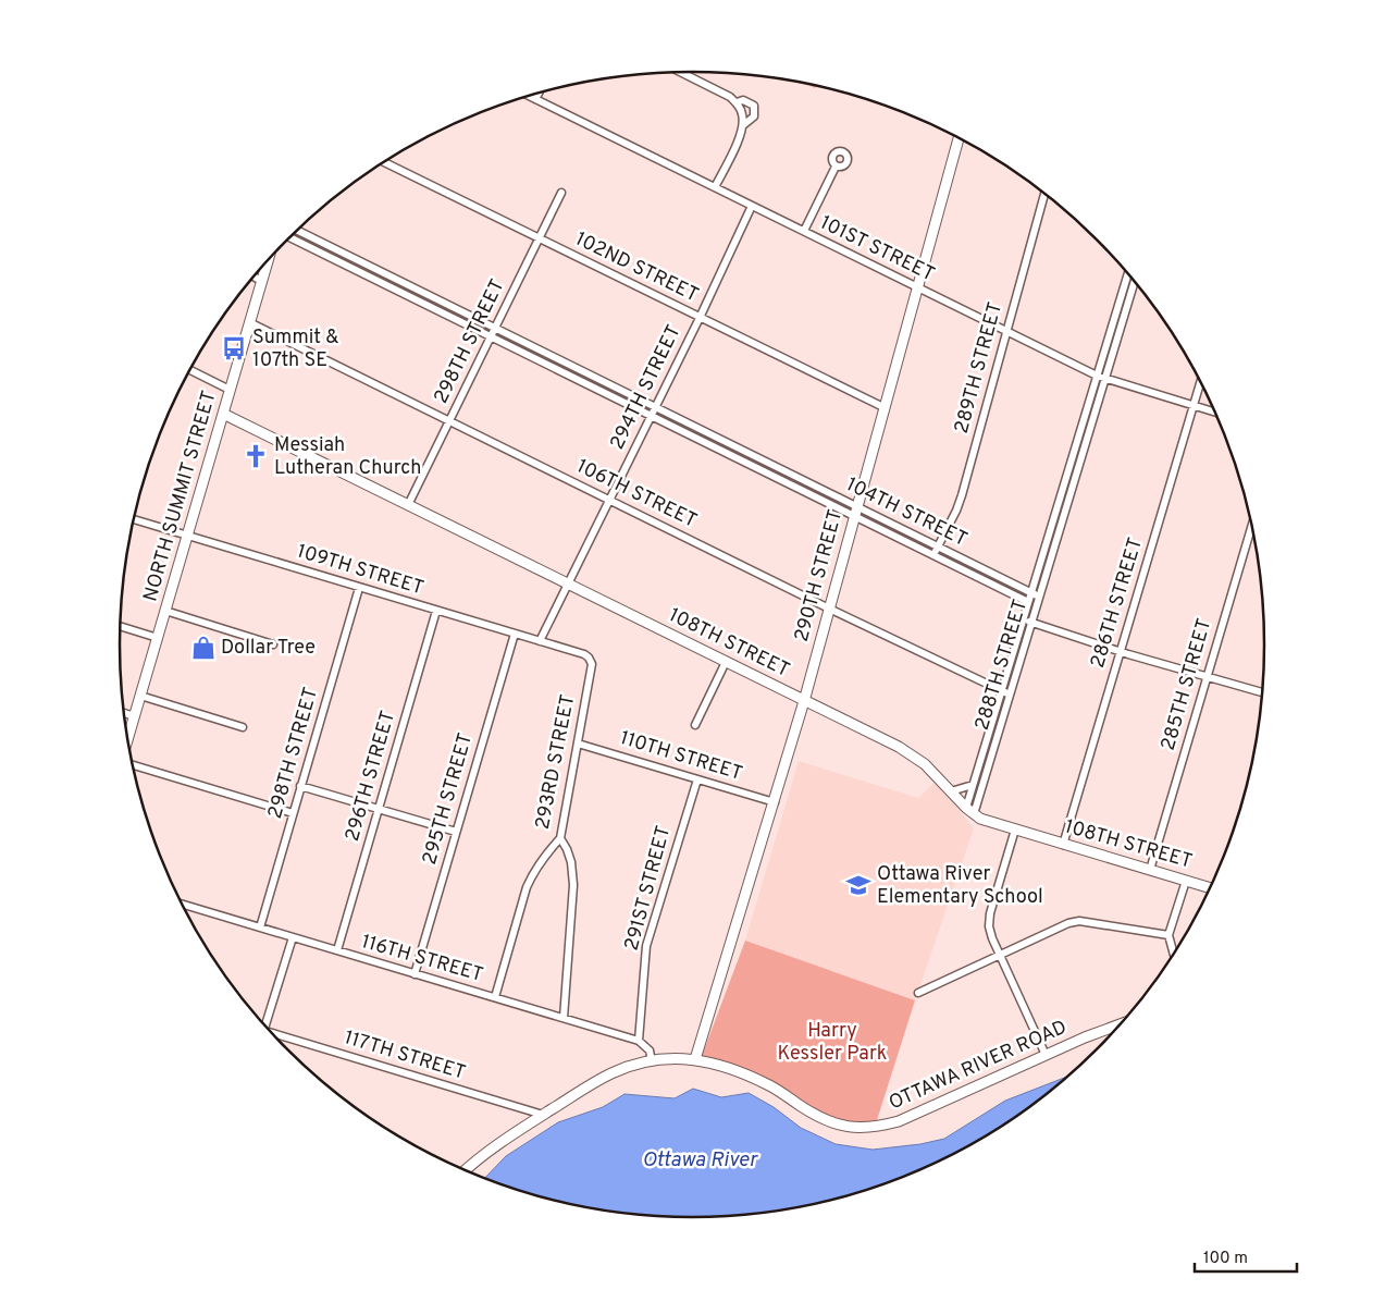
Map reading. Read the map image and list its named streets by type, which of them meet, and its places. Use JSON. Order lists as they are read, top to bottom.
{
  "streets": {
    "street": [
      "101ST STREET",
      "102ND STREET",
      "298TH STREET",
      "289TH STREET",
      "294TH STREET",
      "106TH STREET",
      "NORTH SUMMIT STREET",
      "104TH STREET",
      "109TH STREET",
      "290TH STREET",
      "286TH STREET",
      "108TH STREET",
      "288TH STREET",
      "285TH STREET",
      "110TH STREET",
      "293RD STREET",
      "296TH STREET",
      "295TH STREET",
      "291ST STREET",
      "116TH STREET",
      "117TH STREET",
      "OTTAWA RIVER ROAD"
    ]
  },
  "crossings": [
    ["101ST STREET", "289TH STREET"],
    ["101ST STREET", "294TH STREET"],
    ["101ST STREET", "290TH STREET"],
    ["101ST STREET", "286TH STREET"],
    ["101ST STREET", "288TH STREET"],
    ["102ND STREET", "298TH STREET"],
    ["102ND STREET", "294TH STREET"],
    ["102ND STREET", "290TH STREET"],
    ["298TH STREET", "106TH STREET"],
    ["298TH STREET", "104TH STREET"],
    ["298TH STREET", "109TH STREET"],
    ["298TH STREET", "108TH STREET"],
    ["298TH STREET", "116TH STREET"],
    ["289TH STREET", "104TH STREET"],
    ["294TH STREET", "106TH STREET"],
    ["294TH STREET", "104TH STREET"],
    ["294TH STREET", "109TH STREET"],
    ["294TH STREET", "108TH STREET"],
    ["106TH STREET", "NORTH SUMMIT STREET"],
    ["106TH STREET", "290TH STREET"],
    ["106TH STREET", "288TH STREET"],
    ["NORTH SUMMIT STREET", "109TH STREET"],
    ["NORTH SUMMIT STREET", "108TH STREET"],
    ["104TH STREET", "290TH STREET"],
    ["104TH STREET", "288TH STREET"],
    ["109TH STREET", "293RD STREET"],
    ["109TH STREET", "296TH STREET"],
    ["109TH STREET", "295TH STREET"],
    ["290TH STREET", "108TH STREET"],
    ["290TH STREET", "110TH STREET"],
    ["290TH STREET", "OTTAWA RIVER ROAD"],
    ["286TH STREET", "108TH STREET"],
    ["108TH STREET", "288TH STREET"],
    ["108TH STREET", "285TH STREET"],
    ["110TH STREET", "293RD STREET"],
    ["110TH STREET", "291ST STREET"],
    ["293RD STREET", "116TH STREET"],
    ["296TH STREET", "116TH STREET"],
    ["295TH STREET", "116TH STREET"],
    ["291ST STREET", "116TH STREET"],
    ["117TH STREET", "OTTAWA RIVER ROAD"]
  ],
  "water": ["Ottawa River"],
  "parks": ["Harry Kessler Park"],
  "places": {
    "bus stop": ["Summit & 107th SE"],
    "church": ["Messiah Lutheran Church"],
    "shop": ["Dollar Tree"],
    "school or university": ["Ottawa River Elementary School"]
  },
  "scale_bar": "100 m"
}
